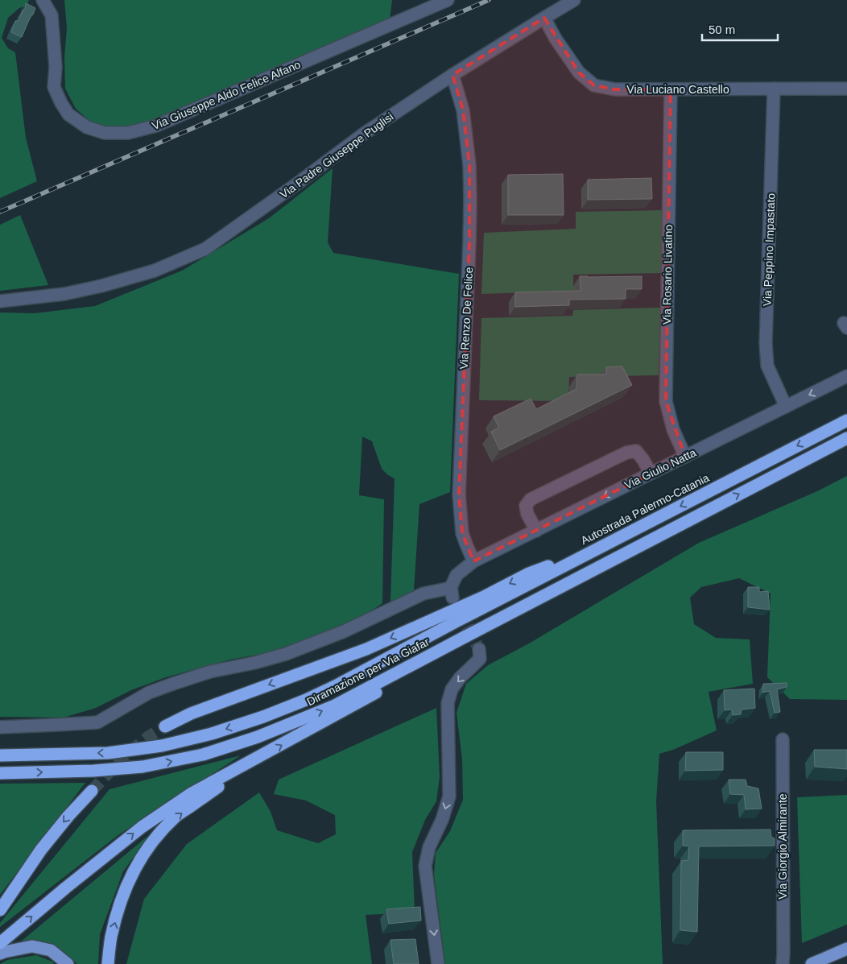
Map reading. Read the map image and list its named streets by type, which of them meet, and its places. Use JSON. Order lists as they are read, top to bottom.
{
  "streets": {
    "highway": ["Autostrada Palermo-Catania", "Diramazione per Via Giafar"],
    "street": [
      "Via Luciano Castello",
      "Via Giuseppe Aldo Felice Alfano",
      "Via Padre Giuseppe Puglisi",
      "Via Peppino Impastato",
      "Via Rosario Livatino",
      "Via Renzo De Felice",
      "Via Giulio Natta",
      "Via Giorgio Almirante"
    ]
  },
  "crossings": [
    ["Via Luciano Castello", "Via Padre Giuseppe Puglisi"],
    ["Via Luciano Castello", "Via Peppino Impastato"],
    ["Via Luciano Castello", "Via Rosario Livatino"],
    ["Via Padre Giuseppe Puglisi", "Via Renzo De Felice"],
    ["Via Peppino Impastato", "Via Giulio Natta"],
    ["Via Rosario Livatino", "Via Giulio Natta"],
    ["Via Renzo De Felice", "Via Giulio Natta"],
    ["Autostrada Palermo-Catania", "Diramazione per Via Giafar"]
  ],
  "scale_bar": "50 m"
}
